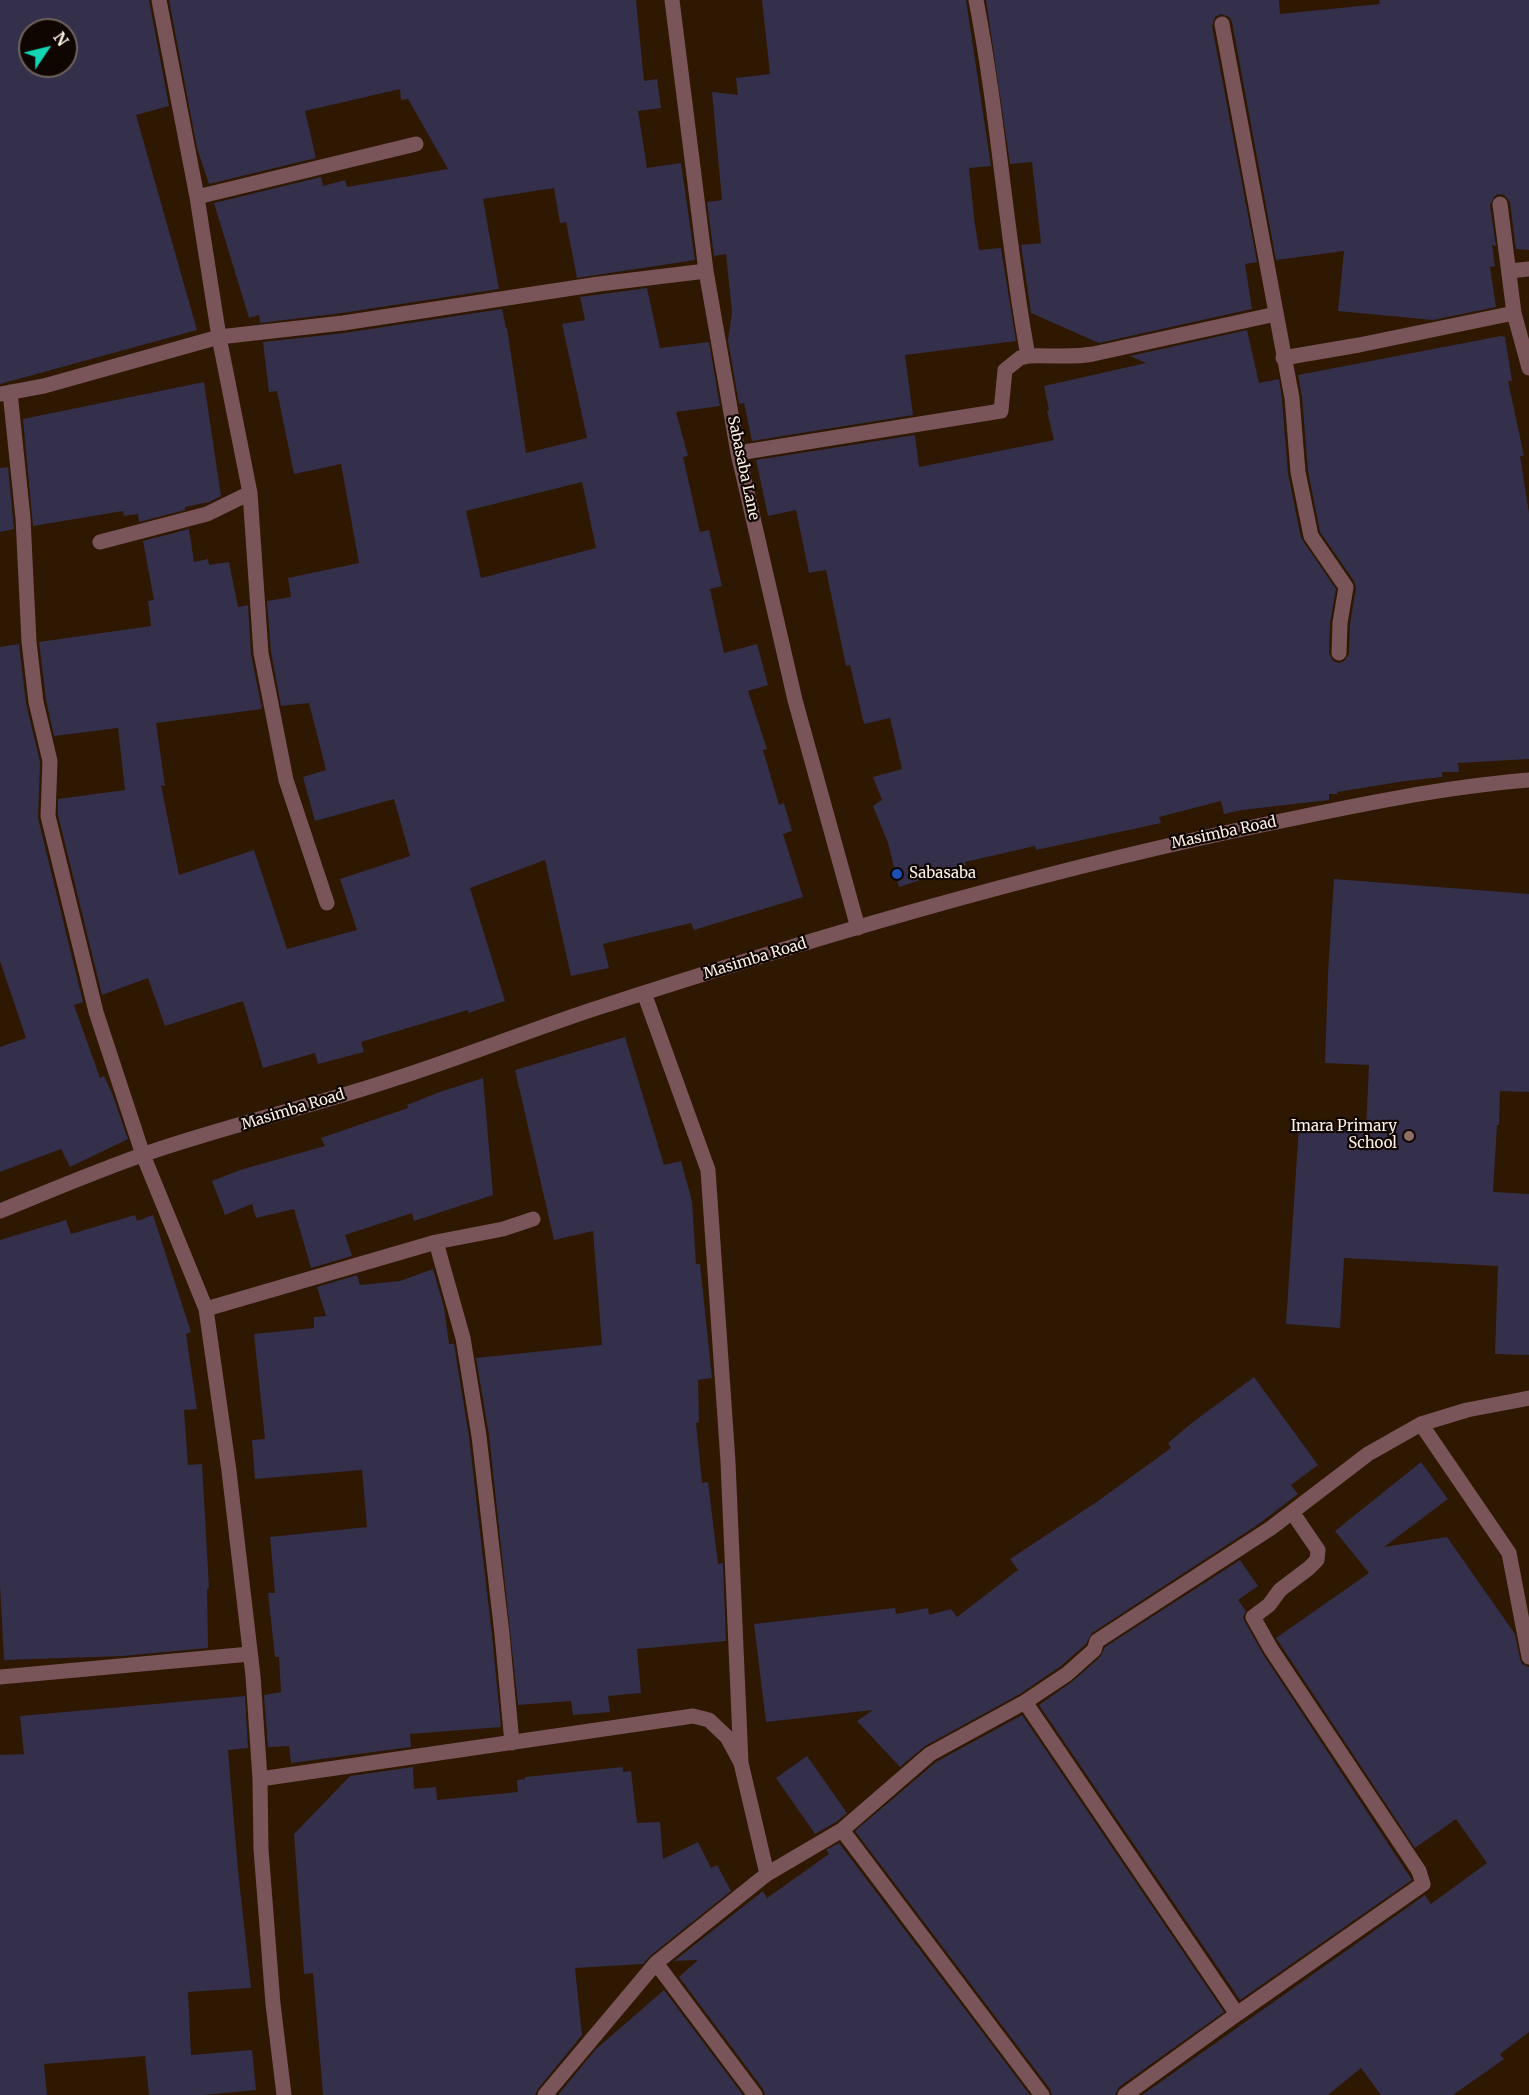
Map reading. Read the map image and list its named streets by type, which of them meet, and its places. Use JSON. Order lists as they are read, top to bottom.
{
  "streets": {
    "street": ["Sabasaba Lane", "Masimba Road"]
  },
  "crossings": [
    ["Sabasaba Lane", "Masimba Road"]
  ],
  "places": ["Sabasaba", "Imara Primary School"],
  "north": "top right"
}
